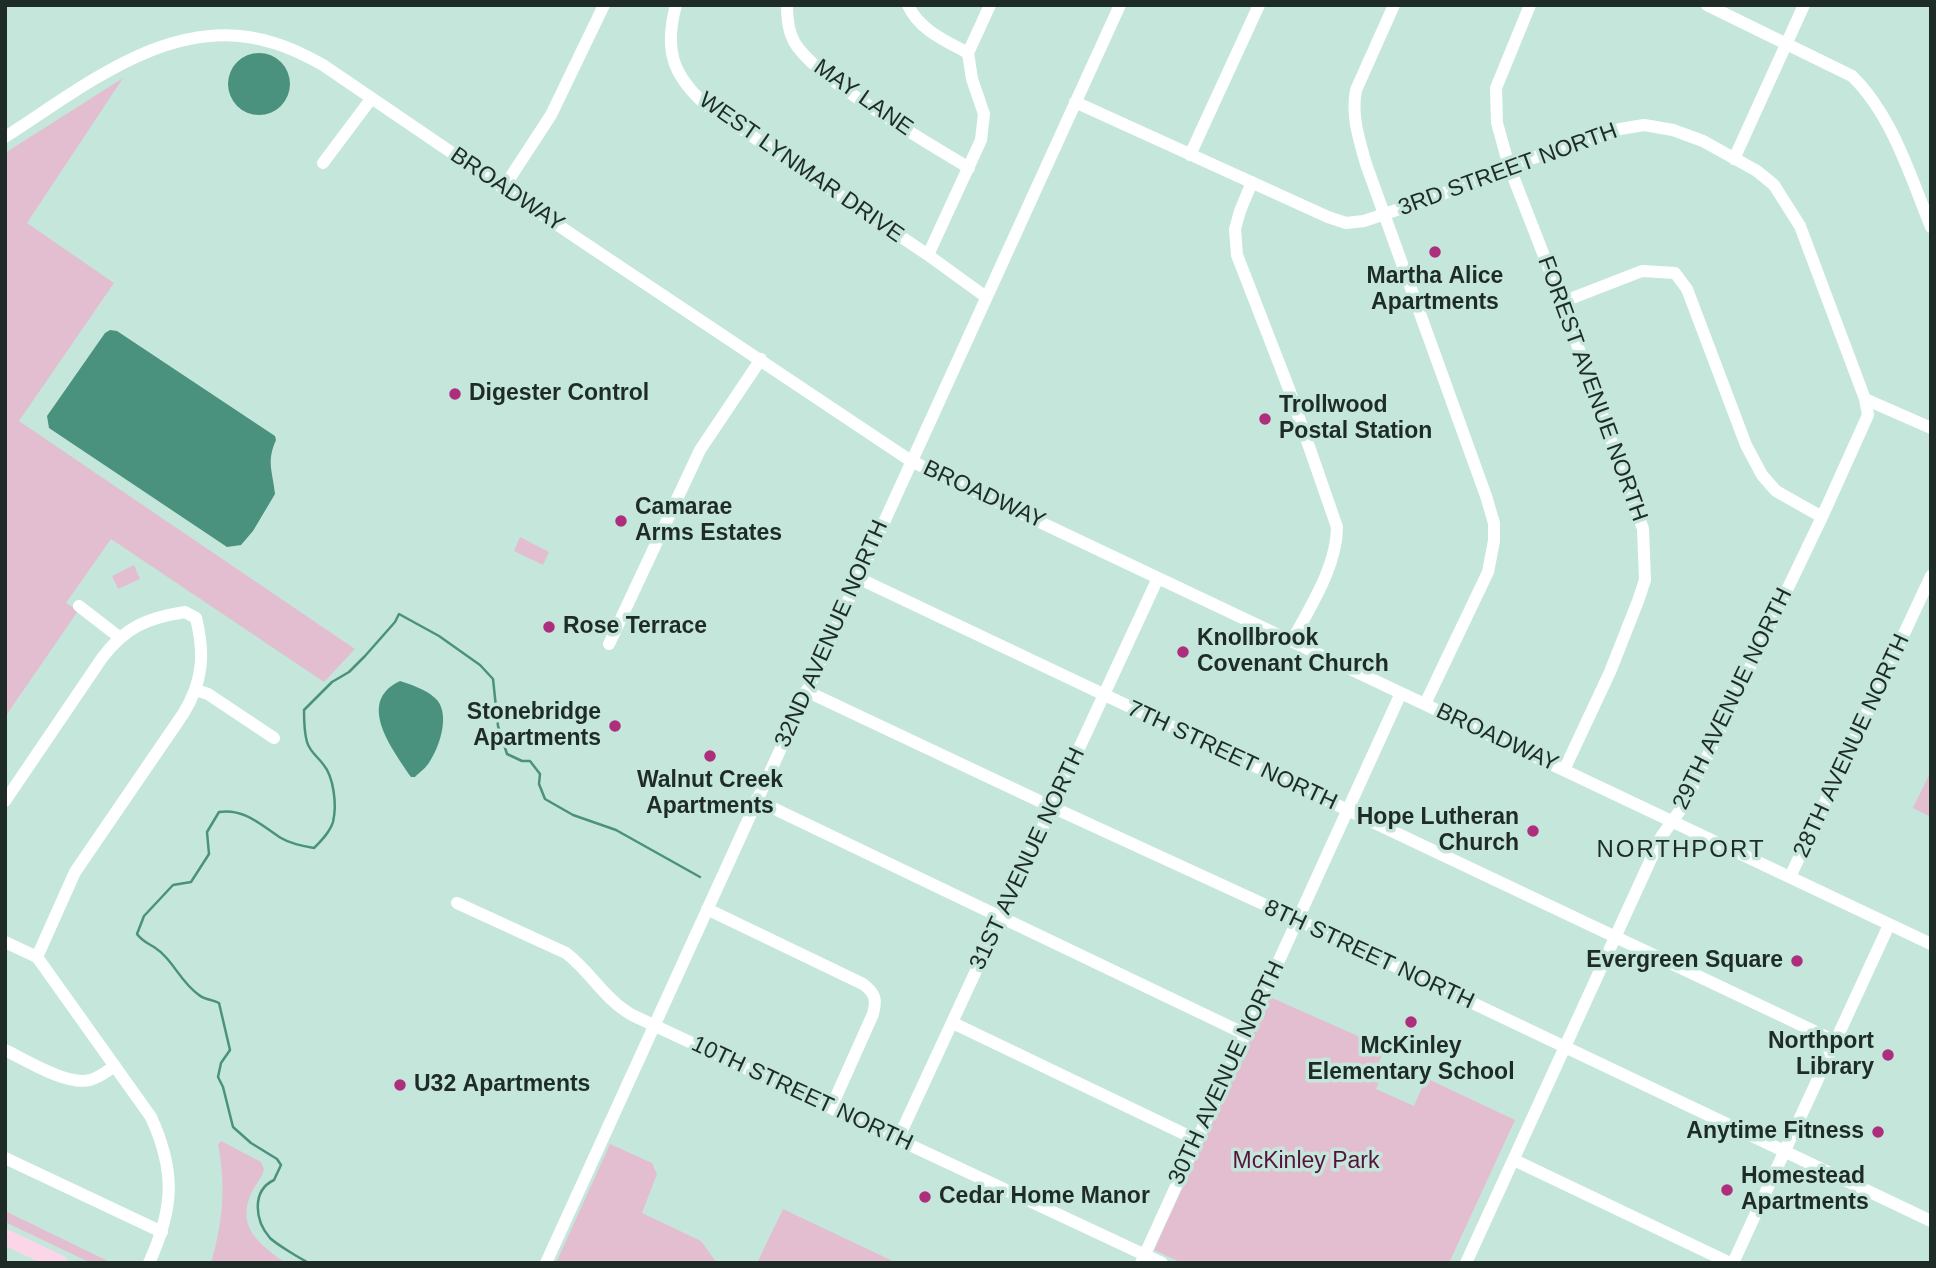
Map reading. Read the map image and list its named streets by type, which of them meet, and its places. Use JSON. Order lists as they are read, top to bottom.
{
  "streets": {
    "street": [
      "MAY LANE",
      "WEST LYNMAR DRIVE",
      "3RD STREET NORTH",
      "BROADWAY",
      "FOREST AVENUE NORTH",
      "32ND AVENUE NORTH",
      "29TH AVENUE NORTH",
      "28TH AVENUE NORTH",
      "7TH STREET NORTH",
      "31ST AVENUE NORTH",
      "8TH STREET NORTH",
      "30TH AVENUE NORTH",
      "10TH STREET NORTH"
    ]
  },
  "crossings": [
    ["WEST LYNMAR DRIVE", "32ND AVENUE NORTH"],
    ["3RD STREET NORTH", "FOREST AVENUE NORTH"],
    ["3RD STREET NORTH", "32ND AVENUE NORTH"],
    ["3RD STREET NORTH", "29TH AVENUE NORTH"],
    ["BROADWAY", "FOREST AVENUE NORTH"],
    ["BROADWAY", "32ND AVENUE NORTH"],
    ["BROADWAY", "29TH AVENUE NORTH"],
    ["BROADWAY", "28TH AVENUE NORTH"],
    ["BROADWAY", "31ST AVENUE NORTH"],
    ["BROADWAY", "30TH AVENUE NORTH"],
    ["32ND AVENUE NORTH", "7TH STREET NORTH"],
    ["32ND AVENUE NORTH", "8TH STREET NORTH"],
    ["32ND AVENUE NORTH", "10TH STREET NORTH"],
    ["29TH AVENUE NORTH", "7TH STREET NORTH"],
    ["29TH AVENUE NORTH", "8TH STREET NORTH"],
    ["7TH STREET NORTH", "31ST AVENUE NORTH"],
    ["7TH STREET NORTH", "30TH AVENUE NORTH"],
    ["31ST AVENUE NORTH", "8TH STREET NORTH"],
    ["31ST AVENUE NORTH", "10TH STREET NORTH"],
    ["8TH STREET NORTH", "30TH AVENUE NORTH"],
    ["30TH AVENUE NORTH", "10TH STREET NORTH"]
  ],
  "districts": ["NORTHPORT"],
  "parks": ["McKinley Park"],
  "places": [
    "Martha Alice Apartments",
    "Digester Control",
    "Trollwood Postal Station",
    "Camarae Arms Estates",
    "Rose Terrace",
    "Knollbrook Covenant Church",
    "Stonebridge Apartments",
    "Walnut Creek Apartments",
    "Hope Lutheran Church",
    "Evergreen Square",
    "McKinley Elementary School",
    "Northport Library",
    "U32 Apartments",
    "Anytime Fitness",
    "Homestead Apartments",
    "Cedar Home Manor"
  ]
}
